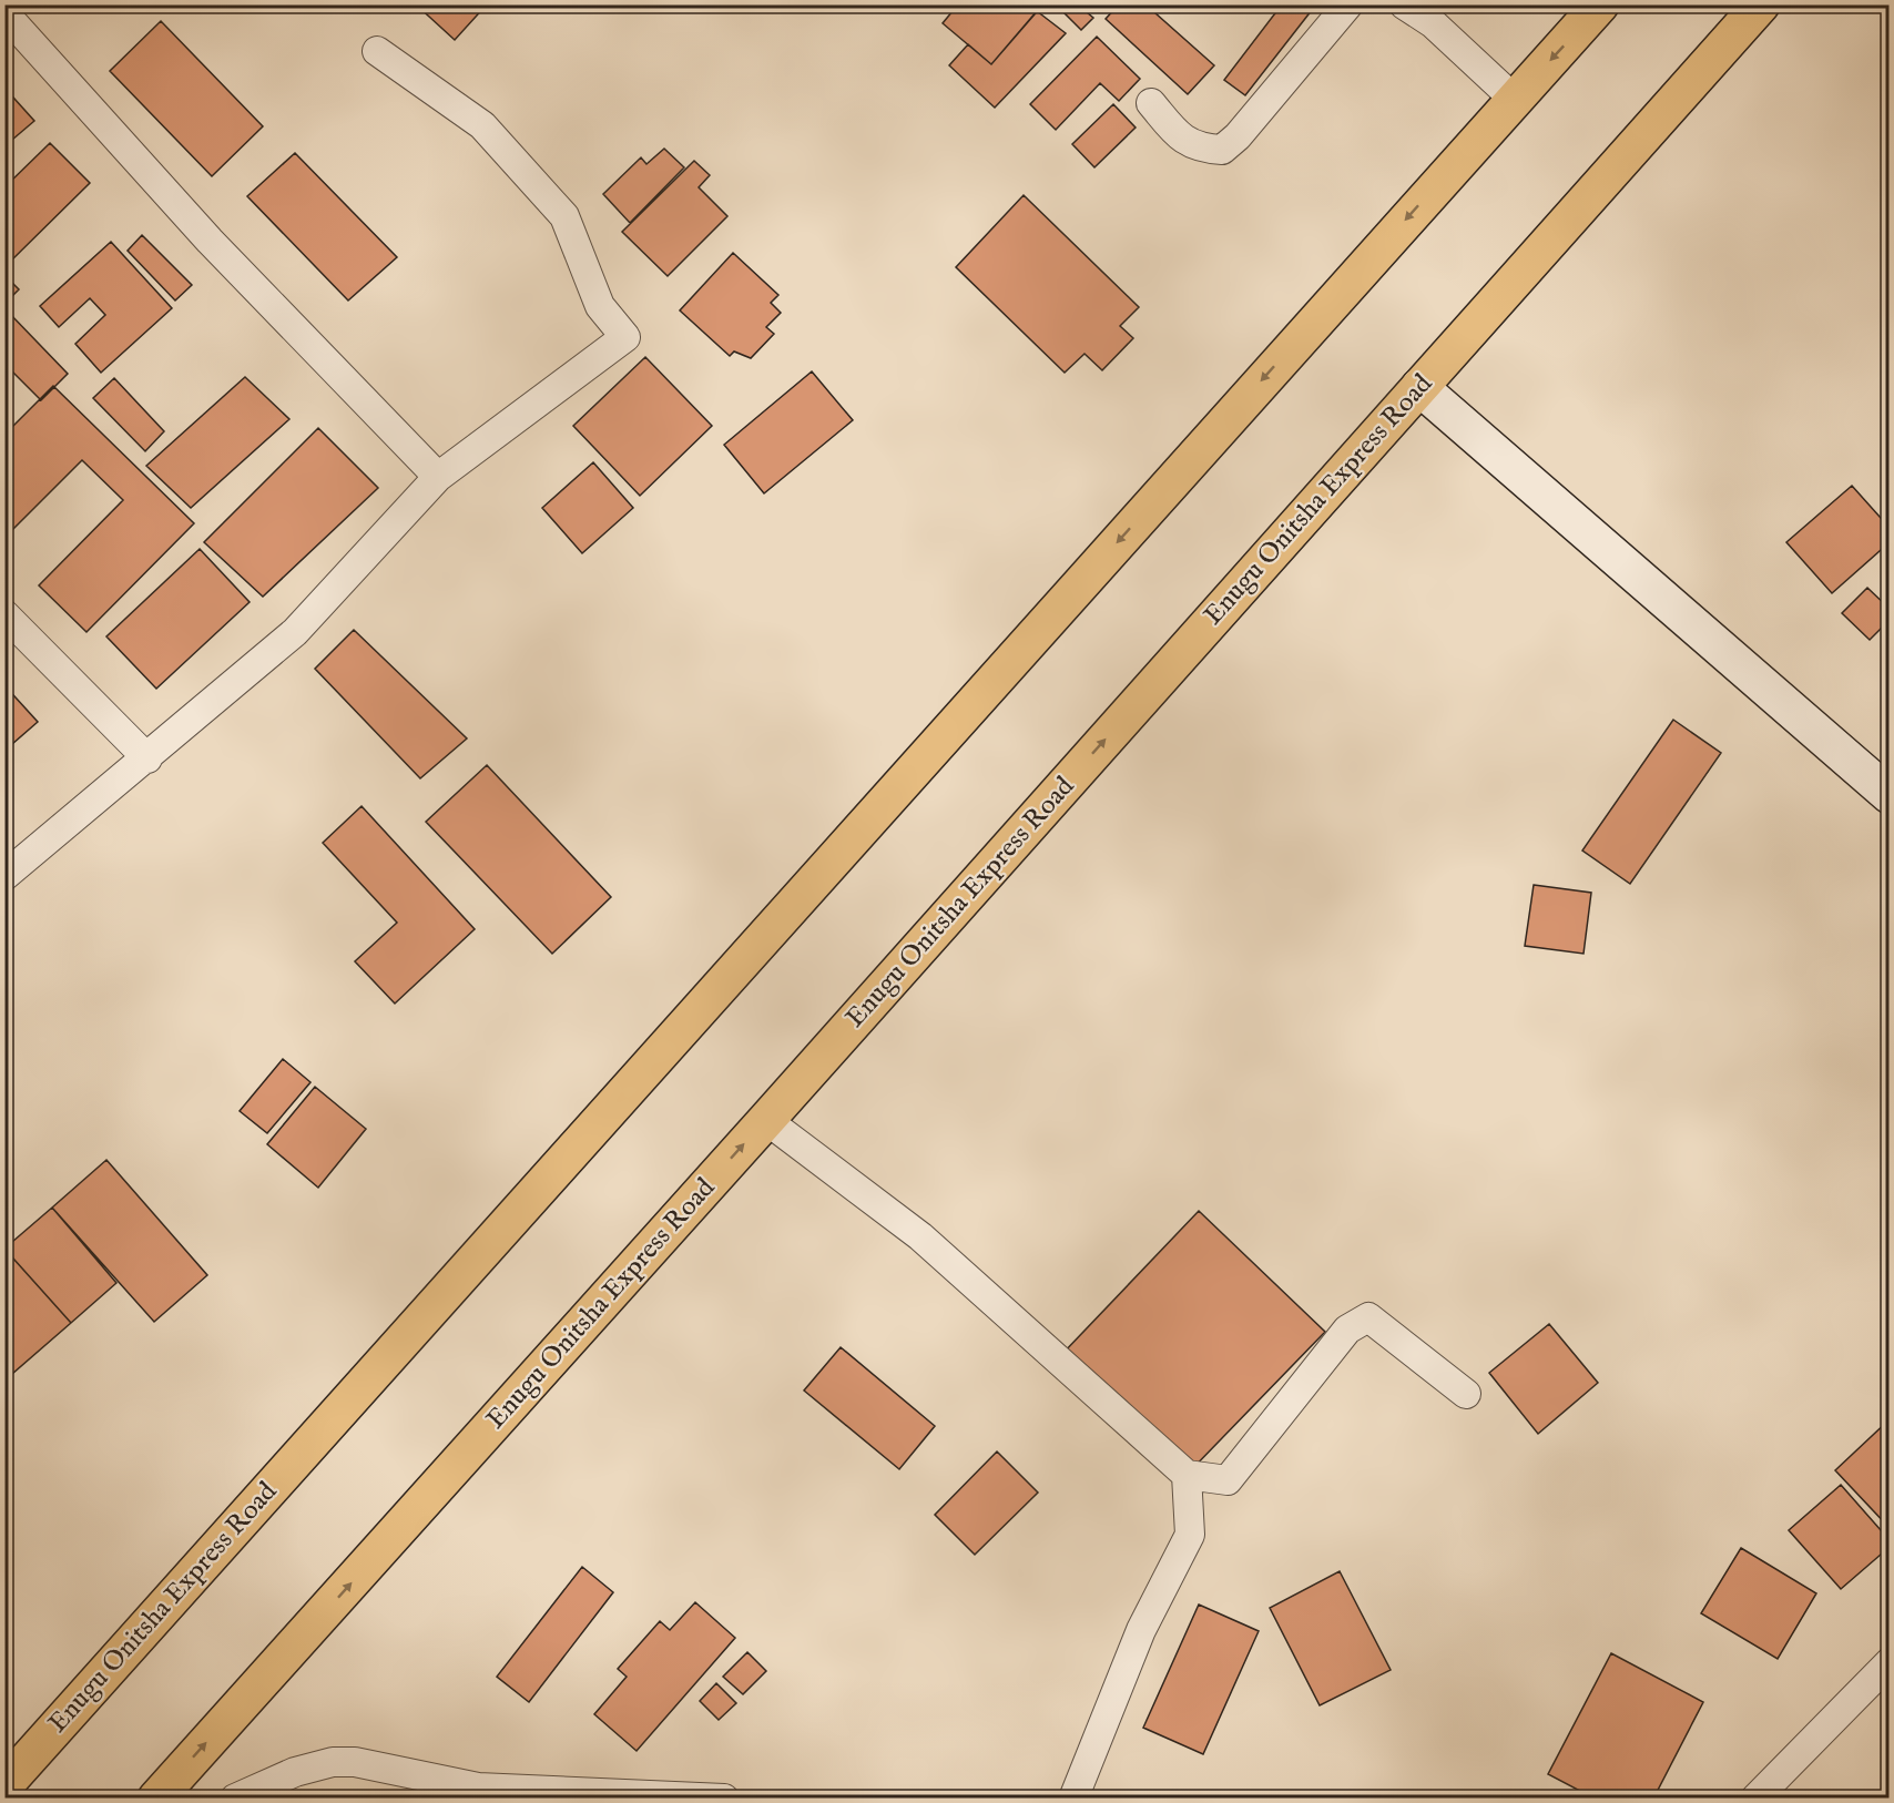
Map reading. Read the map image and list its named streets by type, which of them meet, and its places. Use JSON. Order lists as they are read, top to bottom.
{
  "streets": {
    "highway": ["Enugu Onitsha Express Road"]
  }
}
